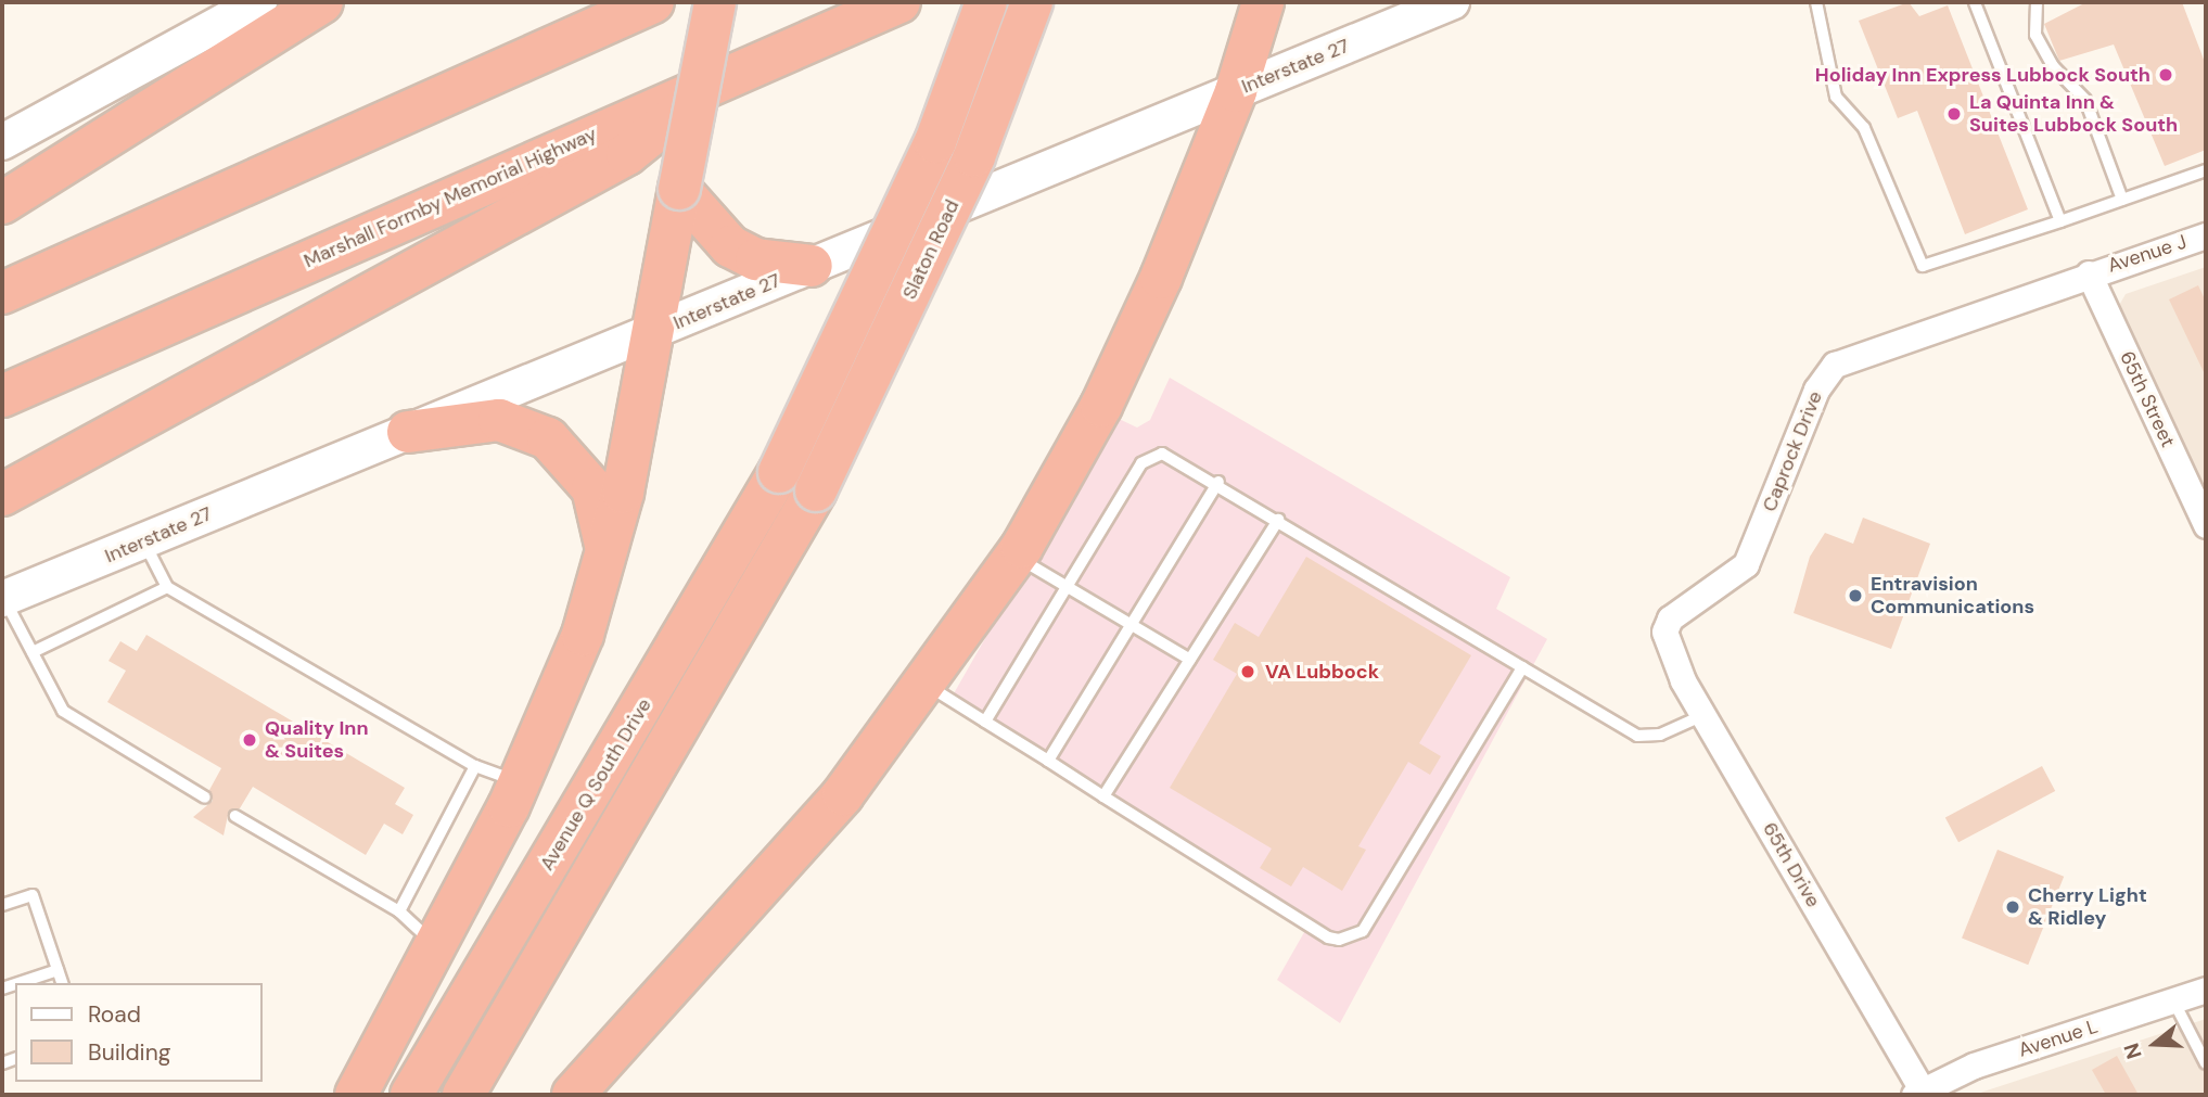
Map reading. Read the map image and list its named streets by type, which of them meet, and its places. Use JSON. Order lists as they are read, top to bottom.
{
  "streets": {
    "highway": ["Marshall Formby Memorial Highway", "Slaton Road", "Avenue Q South Drive"],
    "main road": ["Interstate 27"],
    "street": [
      "Avenue J",
      "65th Street",
      "Caprock Drive",
      "65th Drive",
      "Avenue L"
    ]
  },
  "crossings": [
    ["Slaton Road", "Avenue Q South Drive"],
    ["Avenue J", "65th Street"],
    ["Avenue J", "Caprock Drive"],
    ["65th Street", "Caprock Drive"],
    ["Caprock Drive", "65th Drive"],
    ["65th Drive", "Avenue L"]
  ],
  "places": [
    "Holiday Inn Express Lubbock South",
    "La Quinta Inn & Suites Lubbock South",
    "Entravision Communications",
    "VA Lubbock",
    "Quality Inn & Suites",
    "Cherry Light & Ridley"
  ],
  "legend": ["Road", "Building"],
  "north": "left"
}
